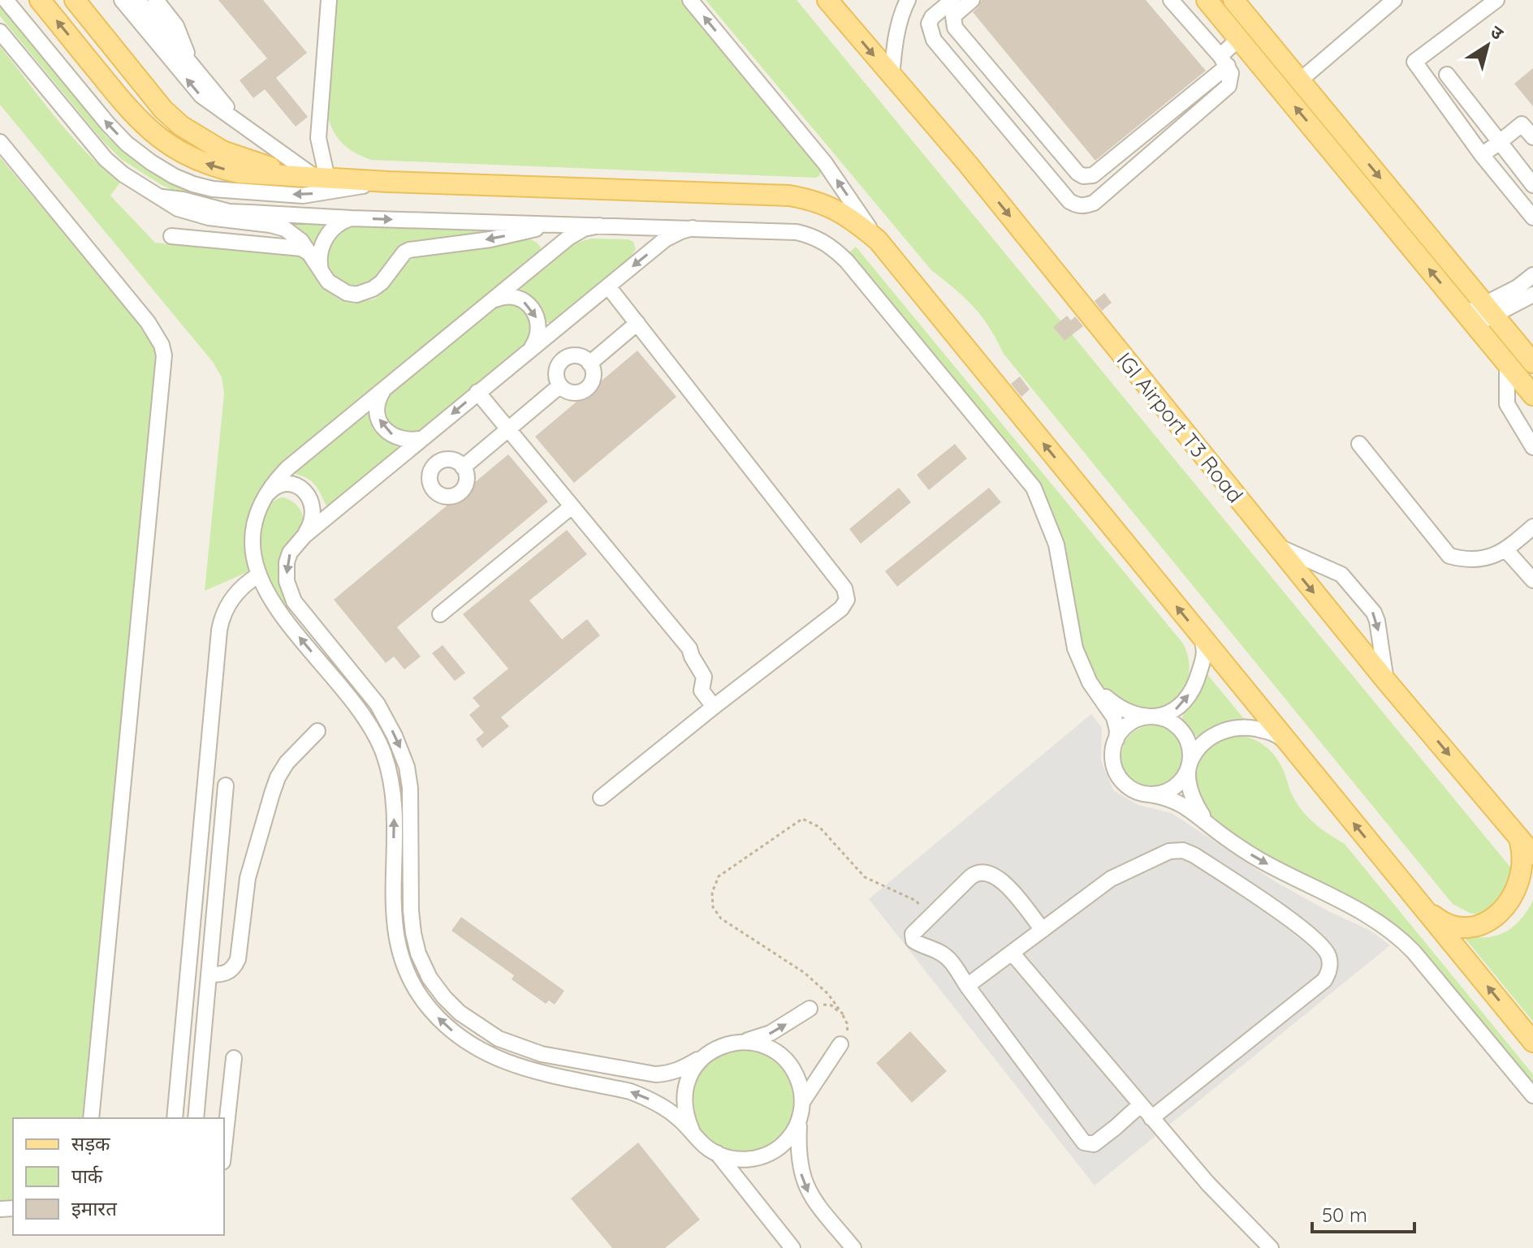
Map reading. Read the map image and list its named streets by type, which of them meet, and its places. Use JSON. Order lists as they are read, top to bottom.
{
  "streets": {
    "main road": ["IGI Airport T3 Road"]
  },
  "legend": ["सड़क", "पार्क", "इमारत"],
  "scale_bar": "50 m",
  "north": "top right"
}
